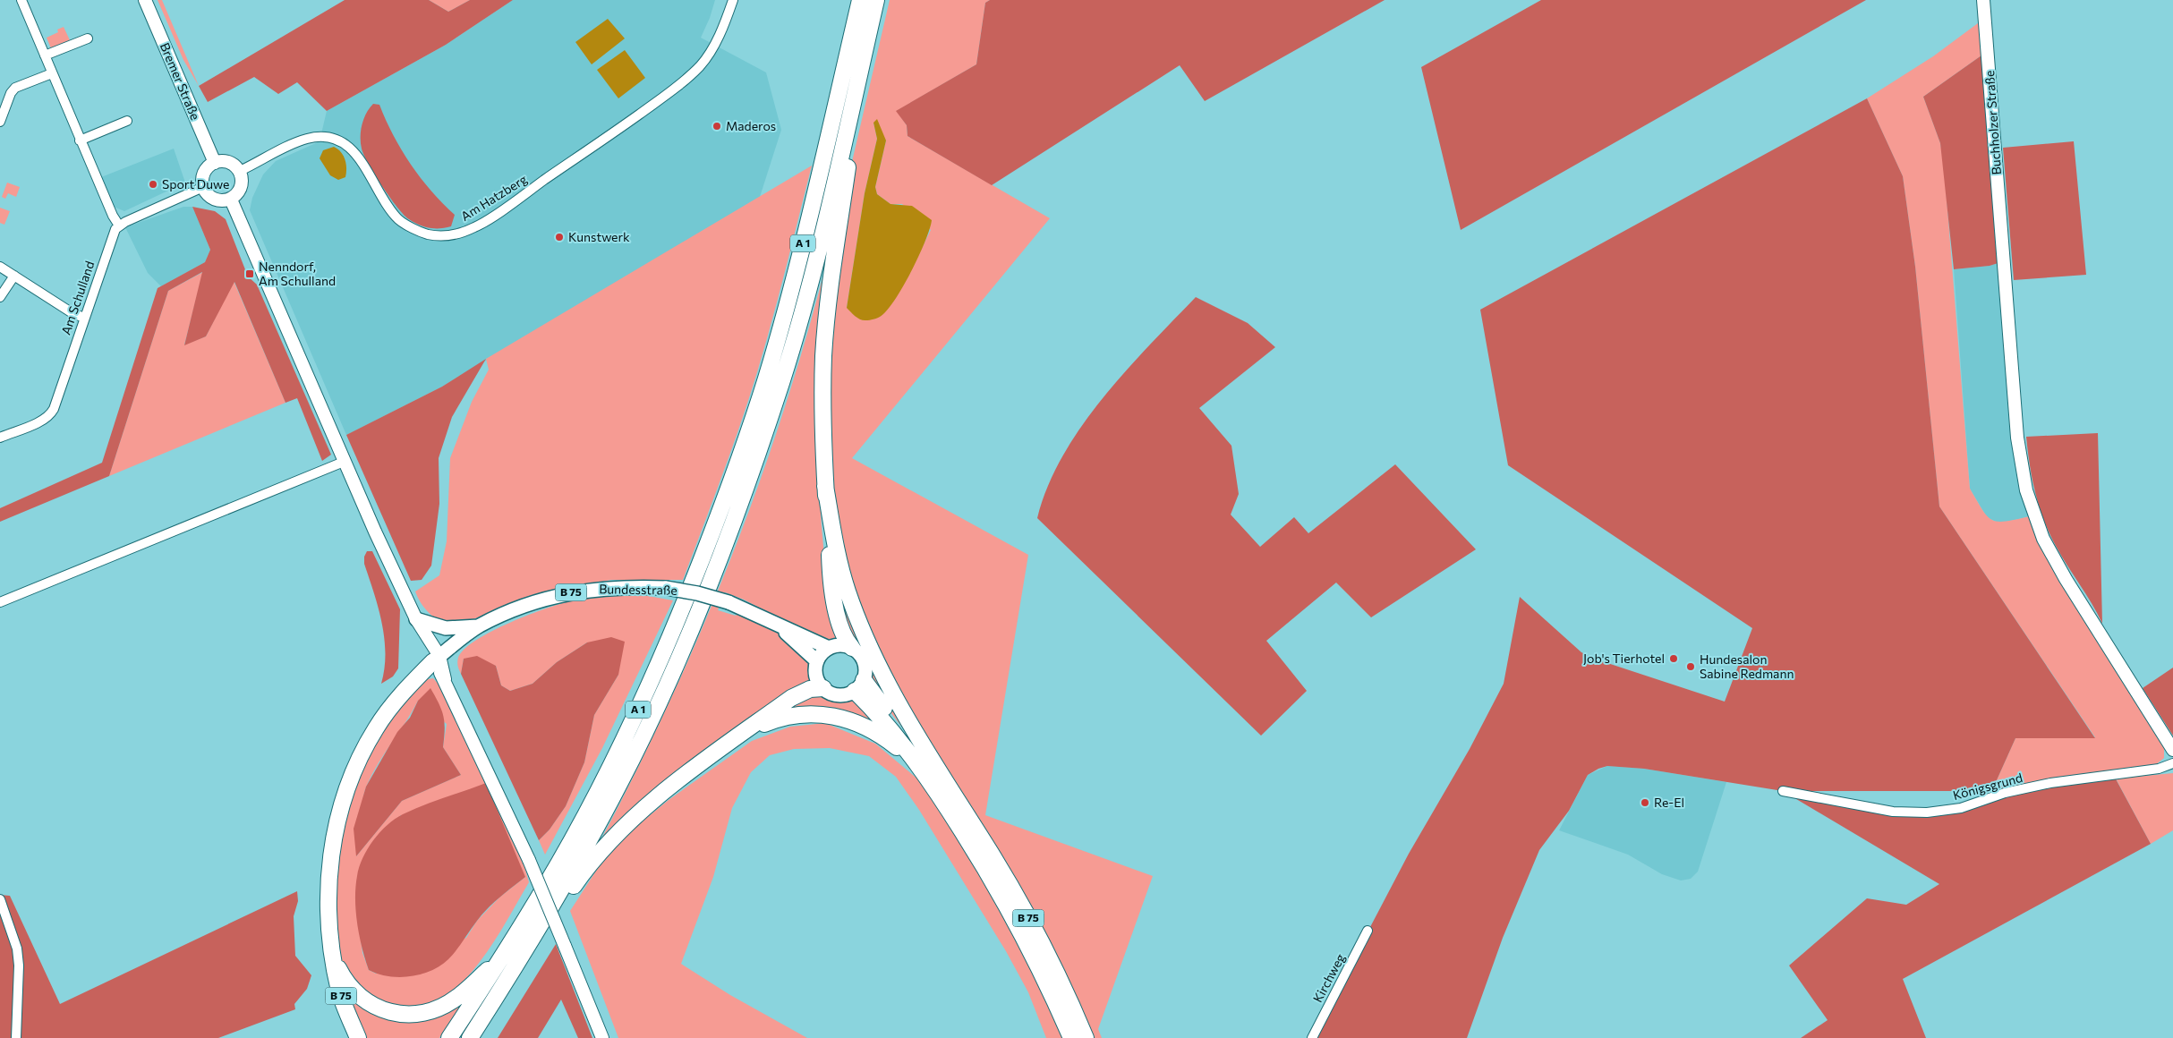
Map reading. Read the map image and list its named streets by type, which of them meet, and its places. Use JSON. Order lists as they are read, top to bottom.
{
  "streets": {
    "highway": ["A 1", "B 75"],
    "main road": ["Bundesstraße"],
    "street": [
      "Bremer Straße",
      "Buchholzer Straße",
      "Am Hatzberg",
      "Am Schulland",
      "Königsgrund",
      "Kirchweg"
    ]
  },
  "crossings": [
    ["Bremer Straße", "Am Hatzberg"],
    ["Bundesstraße", "B 75"]
  ],
  "places": {
    "other": [
      "Maderos",
      "Sport Duwe",
      "Kunstwerk",
      "Job's Tierhotel",
      "Hundesalon Sabine Redmann",
      "Re-El"
    ],
    "transit": ["Nenndorf, Am Schulland"]
  }
}
